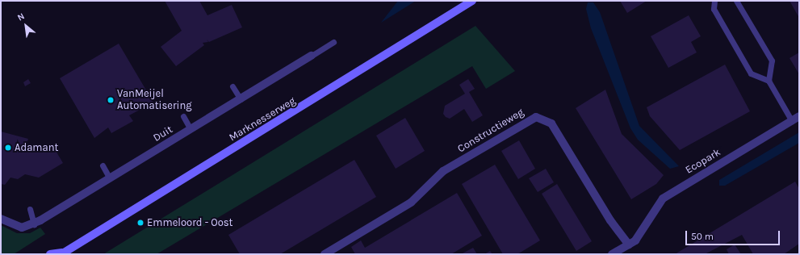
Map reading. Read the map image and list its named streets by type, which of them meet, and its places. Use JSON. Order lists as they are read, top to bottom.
{
  "streets": {
    "main road": ["Marknesserweg"],
    "street": ["Constructieweg", "Duit", "Ecopark"]
  },
  "crossings": [
    ["Constructieweg", "Ecopark"]
  ],
  "places": ["VanMeijel Automatisering", "Adamant", "Emmeloord - Oost"],
  "scale_bar": "50 m",
  "north": "top left"
}
